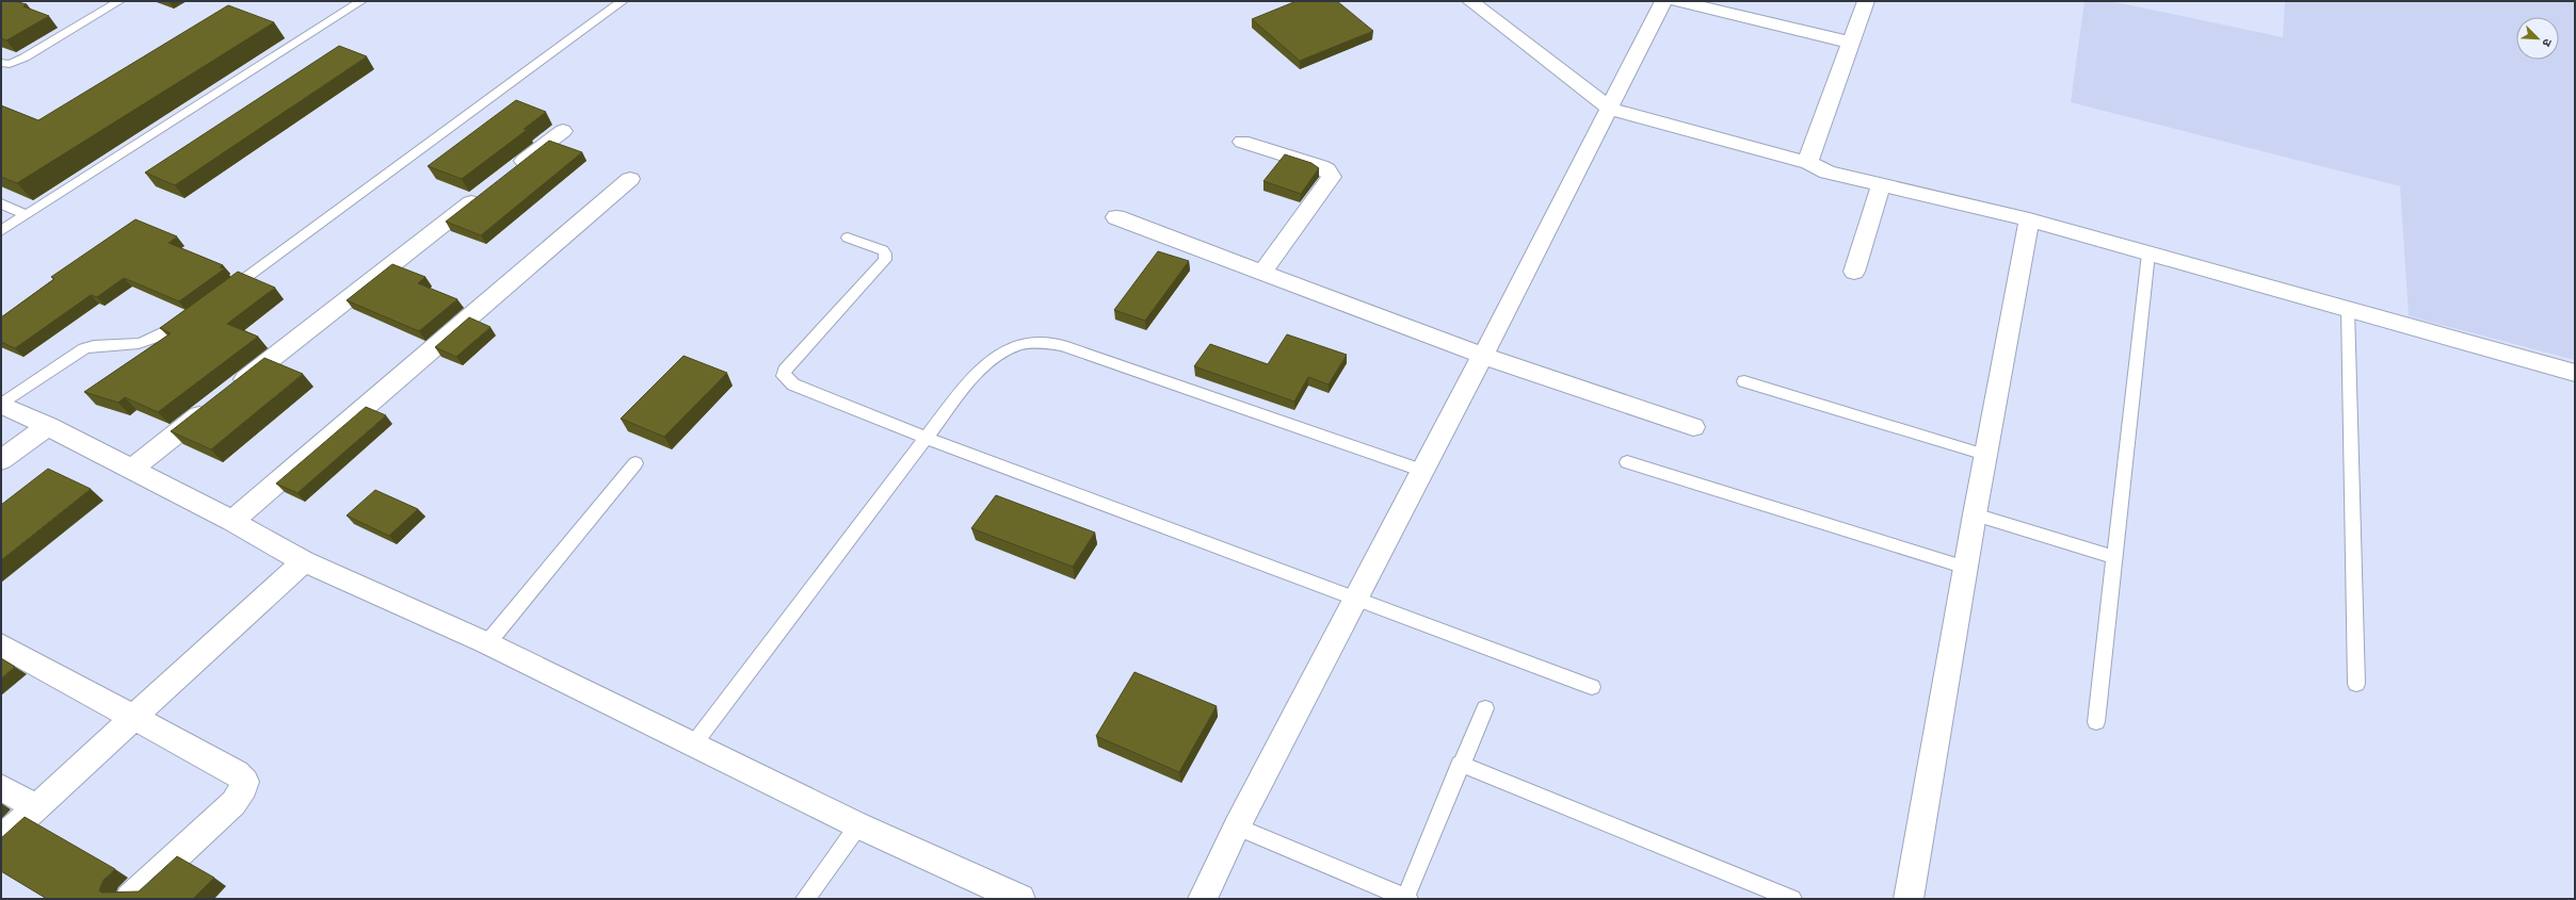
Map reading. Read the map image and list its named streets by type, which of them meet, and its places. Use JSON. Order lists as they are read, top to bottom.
{
  "north": "bottom right"
}
